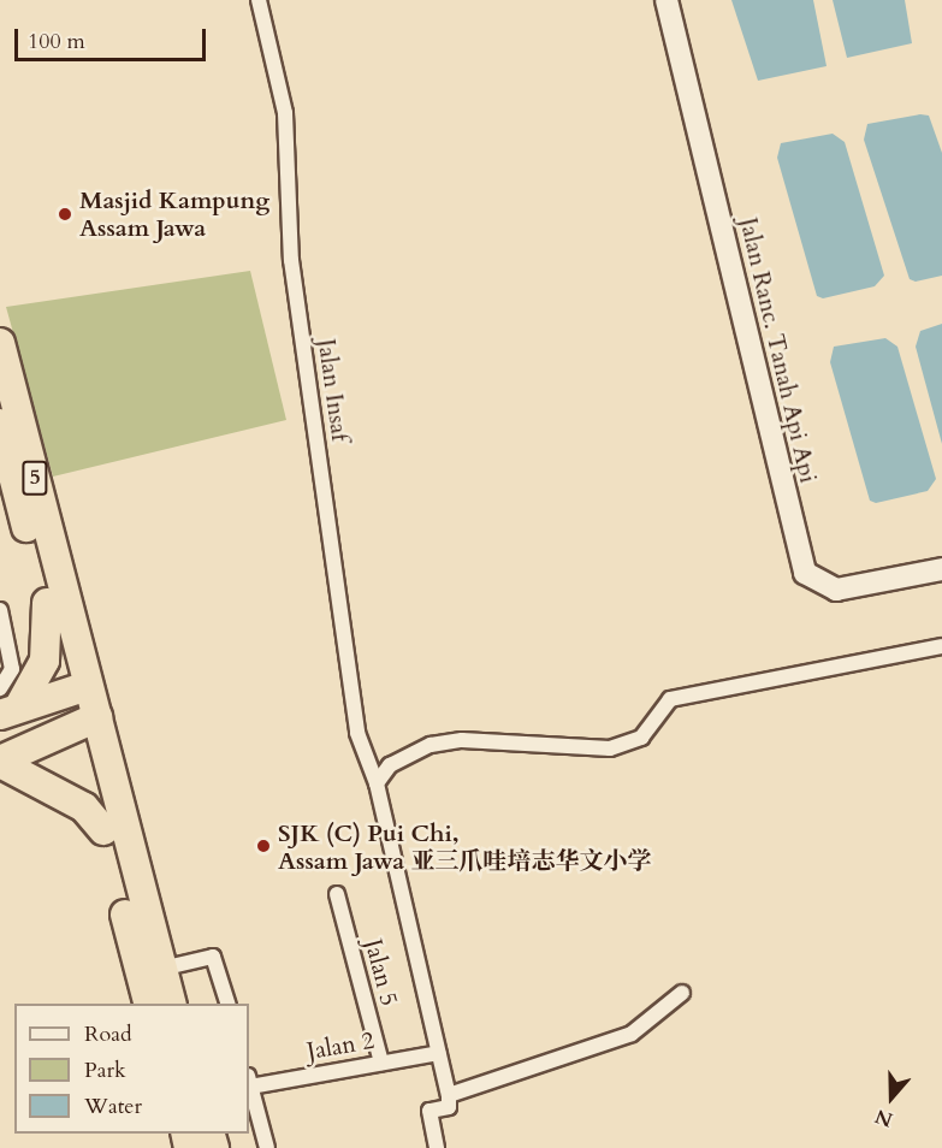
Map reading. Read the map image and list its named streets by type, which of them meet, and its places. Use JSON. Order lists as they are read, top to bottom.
{
  "streets": {
    "highway": ["5"],
    "street": [
      "Jalan Ranc. Tanah Api Api",
      "Jalan Insaf",
      "Jalan 5",
      "Jalan 2"
    ]
  },
  "crossings": [
    ["Jalan Insaf", "Jalan 2"],
    ["Jalan 5", "Jalan 2"]
  ],
  "places": ["Masjid Kampung Assam Jawa", "SJK (C) Pui Chi, Assam Jawa 亚三爪哇培志华文小学"],
  "legend": ["Road", "Park", "Water"],
  "scale_bar": "100 m",
  "north": "bottom"
}
